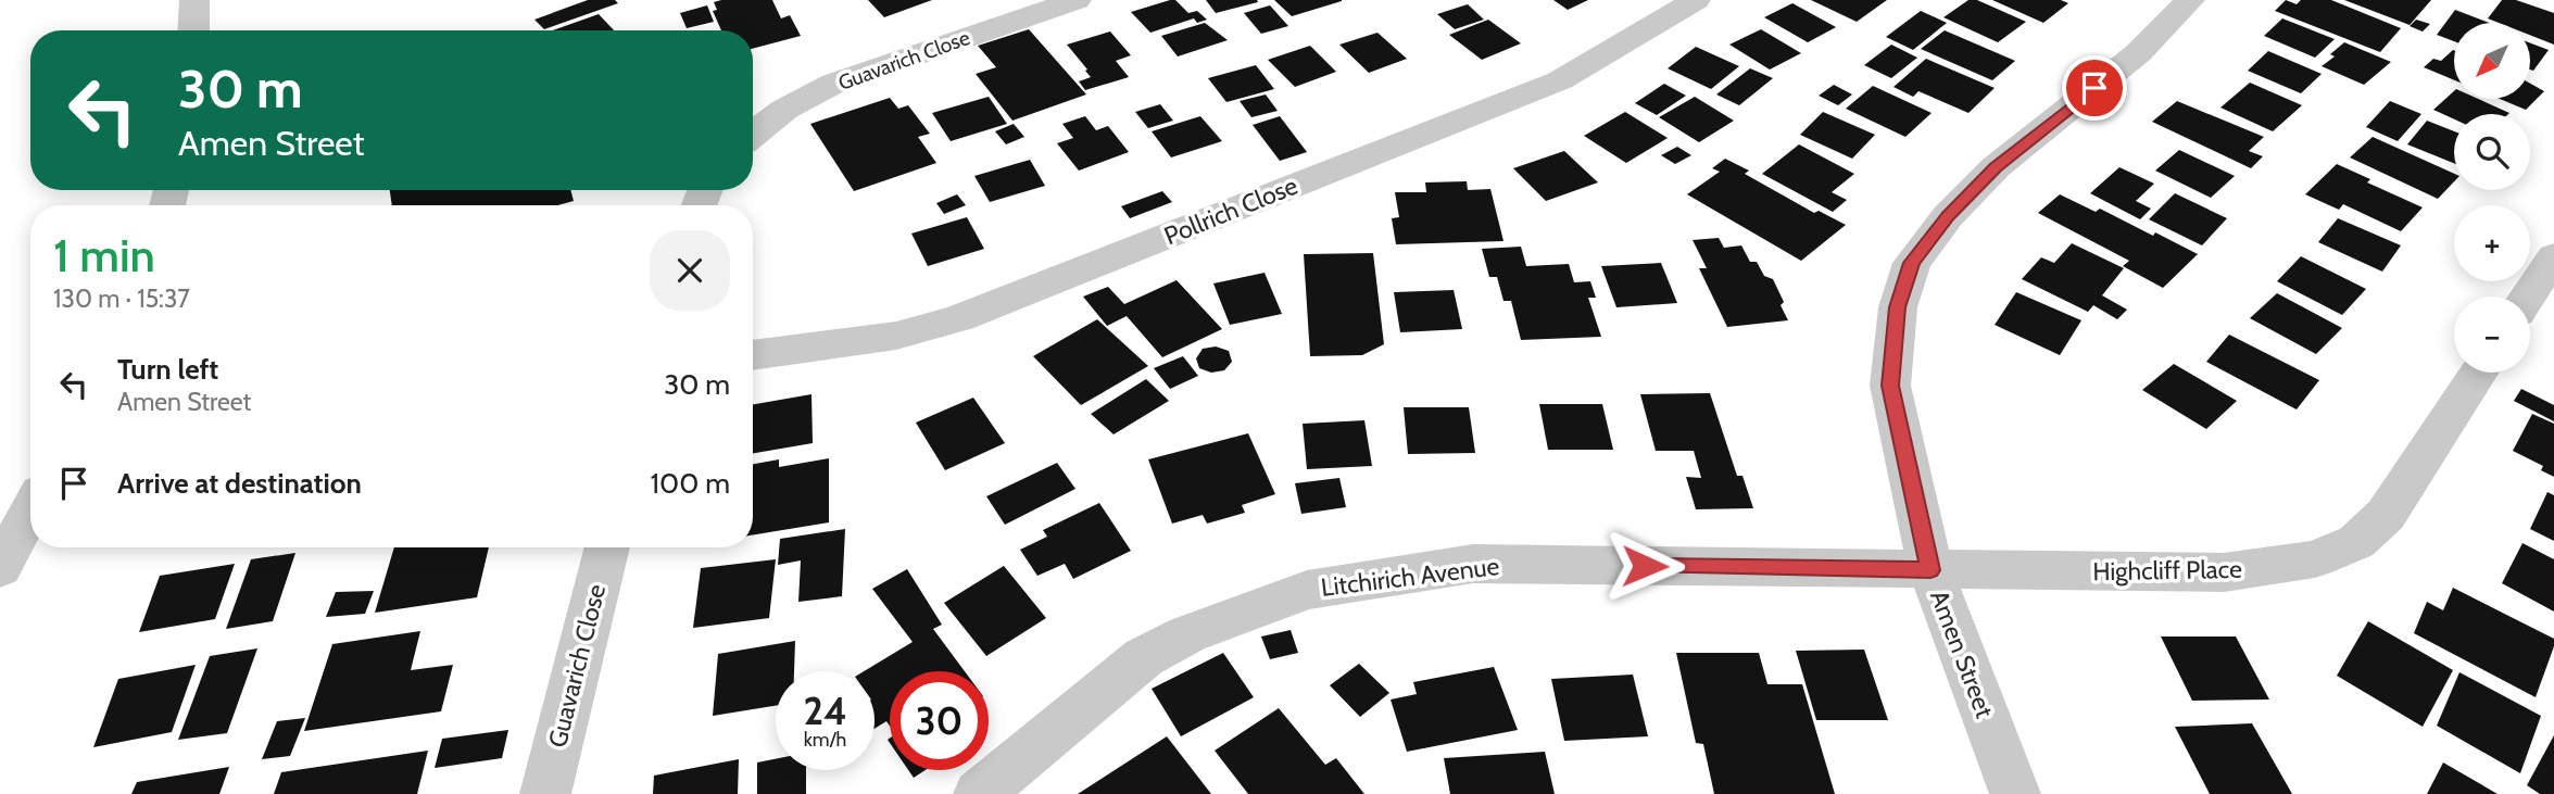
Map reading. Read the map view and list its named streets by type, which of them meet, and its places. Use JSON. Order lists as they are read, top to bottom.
{
  "streets": {
    "street": [
      "Guavarich Close",
      "Pollrich Close",
      "Highcliff Place",
      "Litchirich Avenue",
      "Amen Street"
    ]
  },
  "crossings": [
    ["Highcliff Place", "Litchirich Avenue"],
    ["Highcliff Place", "Amen Street"],
    ["Litchirich Avenue", "Amen Street"]
  ],
  "north": "bottom left",
  "page": {
    "map_buttons": ["+", "−"],
    "turn": ["30 m", "Amen Street"],
    "heading": ["1 min", "130 m · 15:37"],
    "list": [
      {
        "name": "Turn left",
        "note": "Amen Street",
        "value": "30 m"
      },
      {
        "name": "Arrive at destination",
        "value": "100 m"
      }
    ],
    "speed": "24 km/h",
    "limit": "30"
  }
}
